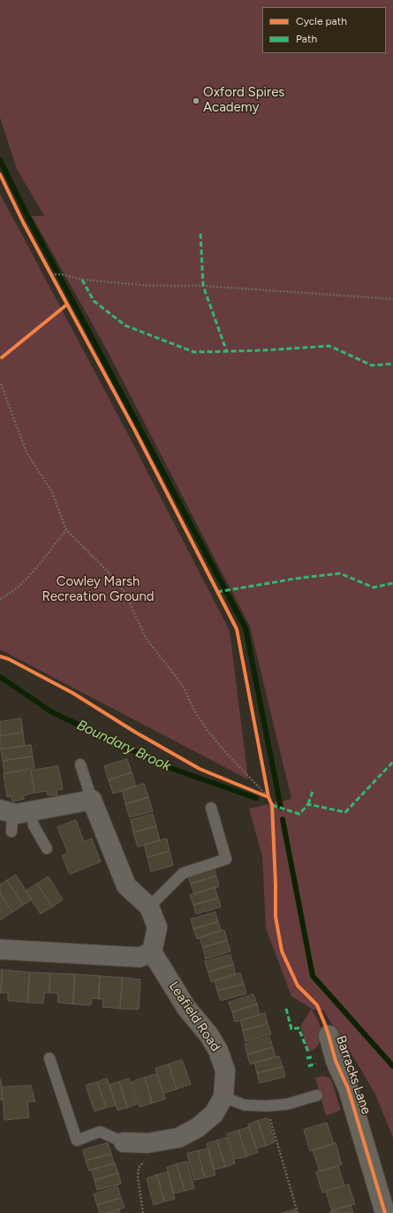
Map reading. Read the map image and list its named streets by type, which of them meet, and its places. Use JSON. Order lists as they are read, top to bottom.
{
  "streets": {
    "street": ["Leafield Road", "Barracks Lane"]
  },
  "water": ["Boundary Brook"],
  "parks": ["Cowley Marsh Recreation Ground"],
  "places": ["Oxford Spires Academy"],
  "legend": ["Cycle path", "Path"]
}
